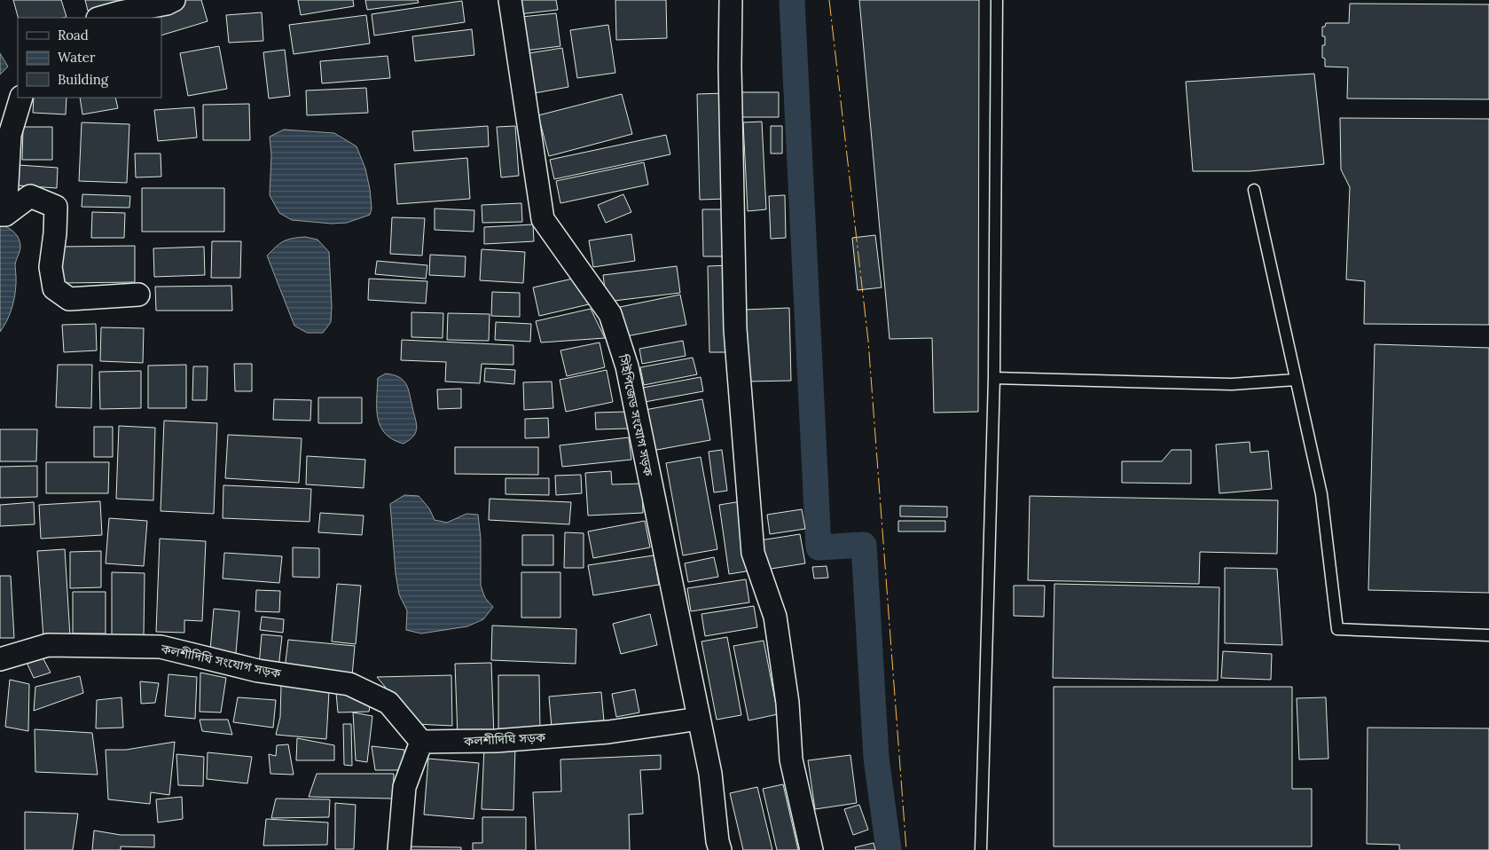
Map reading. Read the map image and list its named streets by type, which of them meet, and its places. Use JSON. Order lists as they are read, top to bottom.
{
  "streets": {
    "street": ["সিইপিজেড সংযোগ সড়ক", "কলশীদিঘি সংযোগ সড়ক", "কলশীদিঘি সড়ক"]
  },
  "crossings": [
    ["সিইপিজেড সংযোগ সড়ক", "কলশীদিঘি সড়ক"],
    ["কলশীদিঘি সংযোগ সড়ক", "কলশীদিঘি সড়ক"]
  ],
  "legend": ["Road", "Water", "Building"]
}
